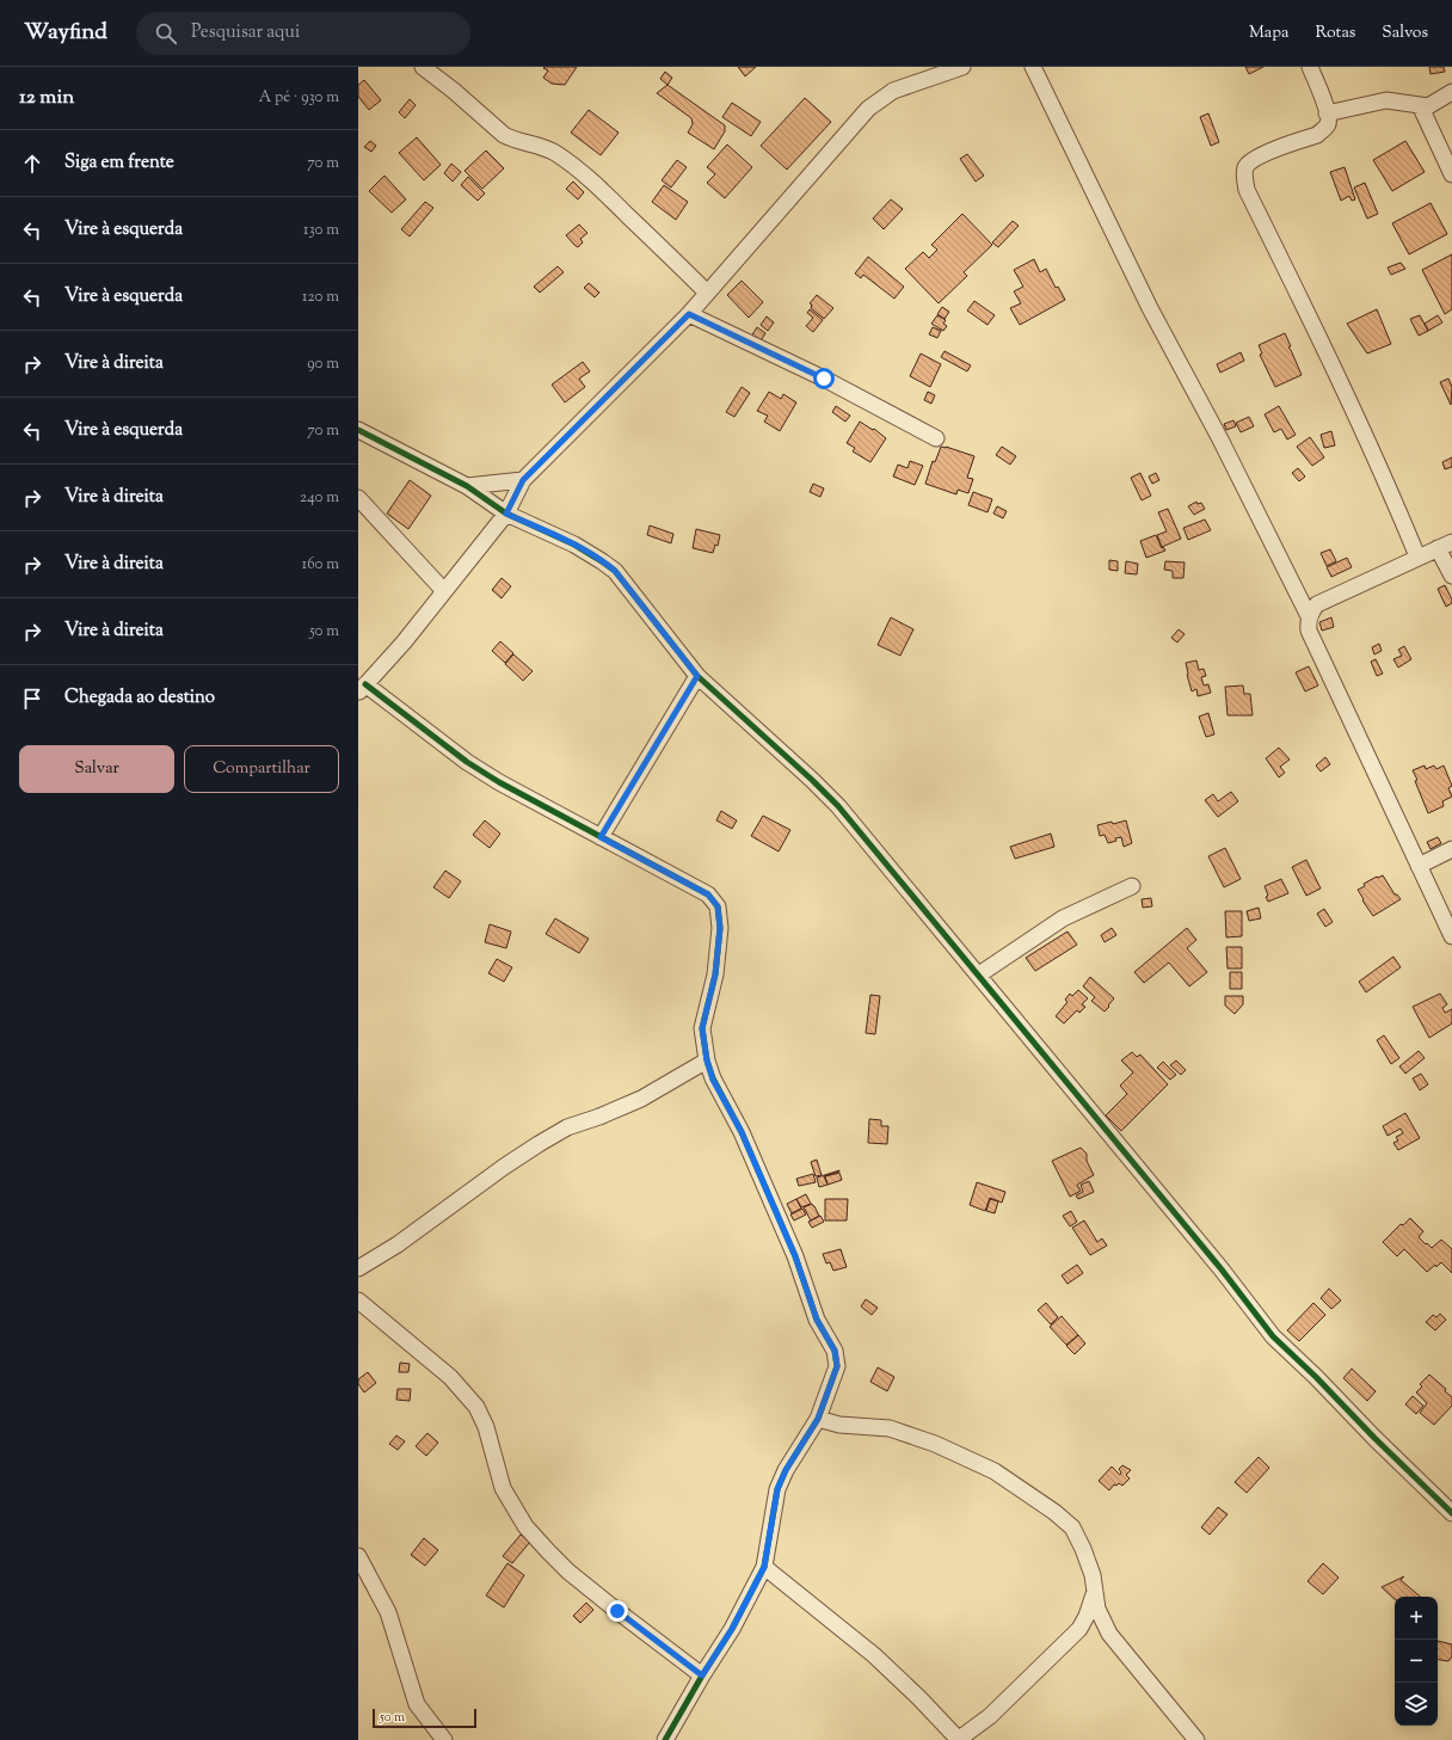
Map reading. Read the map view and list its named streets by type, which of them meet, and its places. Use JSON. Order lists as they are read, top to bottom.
{
  "scale_bar": "50 m",
  "page": {
    "header": "Wayfind",
    "search": "Pesquisar aqui",
    "nav": ["Mapa", "Rotas", "Salvos"],
    "heading": ["12 min", "A pé · 930 m"],
    "list": [
      ["Siga em frente", "70 m"],
      ["Vire à esquerda", "130 m"],
      ["Vire à esquerda", "120 m"],
      ["Vire à direita", "90 m"],
      ["Vire à esquerda", "70 m"],
      ["Vire à direita", "240 m"],
      ["Vire à direita", "160 m"],
      ["Vire à direita", "50 m"],
      "Chegada ao destino"
    ],
    "buttons": ["Salvar", "Compartilhar"],
    "map_buttons": ["+", "−"],
    "scale": "50 m"
  }
}
